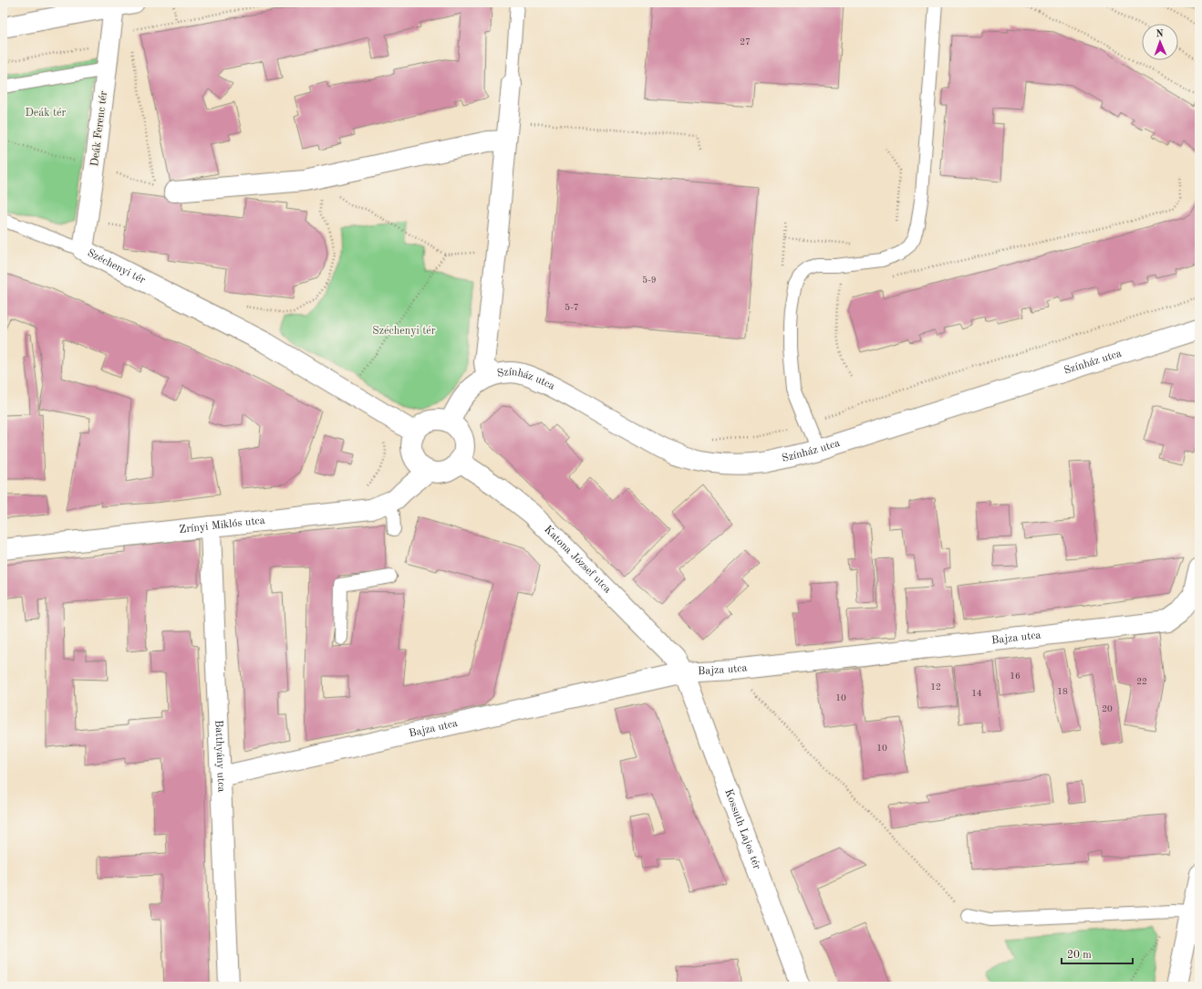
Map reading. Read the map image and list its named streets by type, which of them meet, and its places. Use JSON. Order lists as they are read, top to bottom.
{
  "streets": {
    "street": [
      "Deák Ferenc tér",
      "Széchenyi tér",
      "Színház utca",
      "Zrínyi Miklós utca",
      "Katona József utca",
      "Bajza utca",
      "Batthyány utca",
      "Kossuth Lajos tér"
    ]
  },
  "crossings": [
    ["Deák Ferenc tér", "Széchenyi tér"],
    ["Széchenyi tér", "Színház utca"],
    ["Széchenyi tér", "Zrínyi Miklós utca"],
    ["Széchenyi tér", "Katona József utca"],
    ["Színház utca", "Zrínyi Miklós utca"],
    ["Színház utca", "Katona József utca"],
    ["Zrínyi Miklós utca", "Katona József utca"],
    ["Zrínyi Miklós utca", "Batthyány utca"],
    ["Katona József utca", "Bajza utca"],
    ["Katona József utca", "Kossuth Lajos tér"],
    ["Bajza utca", "Batthyány utca"],
    ["Bajza utca", "Kossuth Lajos tér"]
  ],
  "parks": ["Deák tér", "Széchenyi tér"],
  "house_numbers": [
    "27",
    "5-9",
    "5-7",
    "16",
    "22",
    "12",
    "18",
    "14",
    "10",
    "20",
    "10"
  ],
  "scale_bar": "20 m",
  "north": "top"
}
